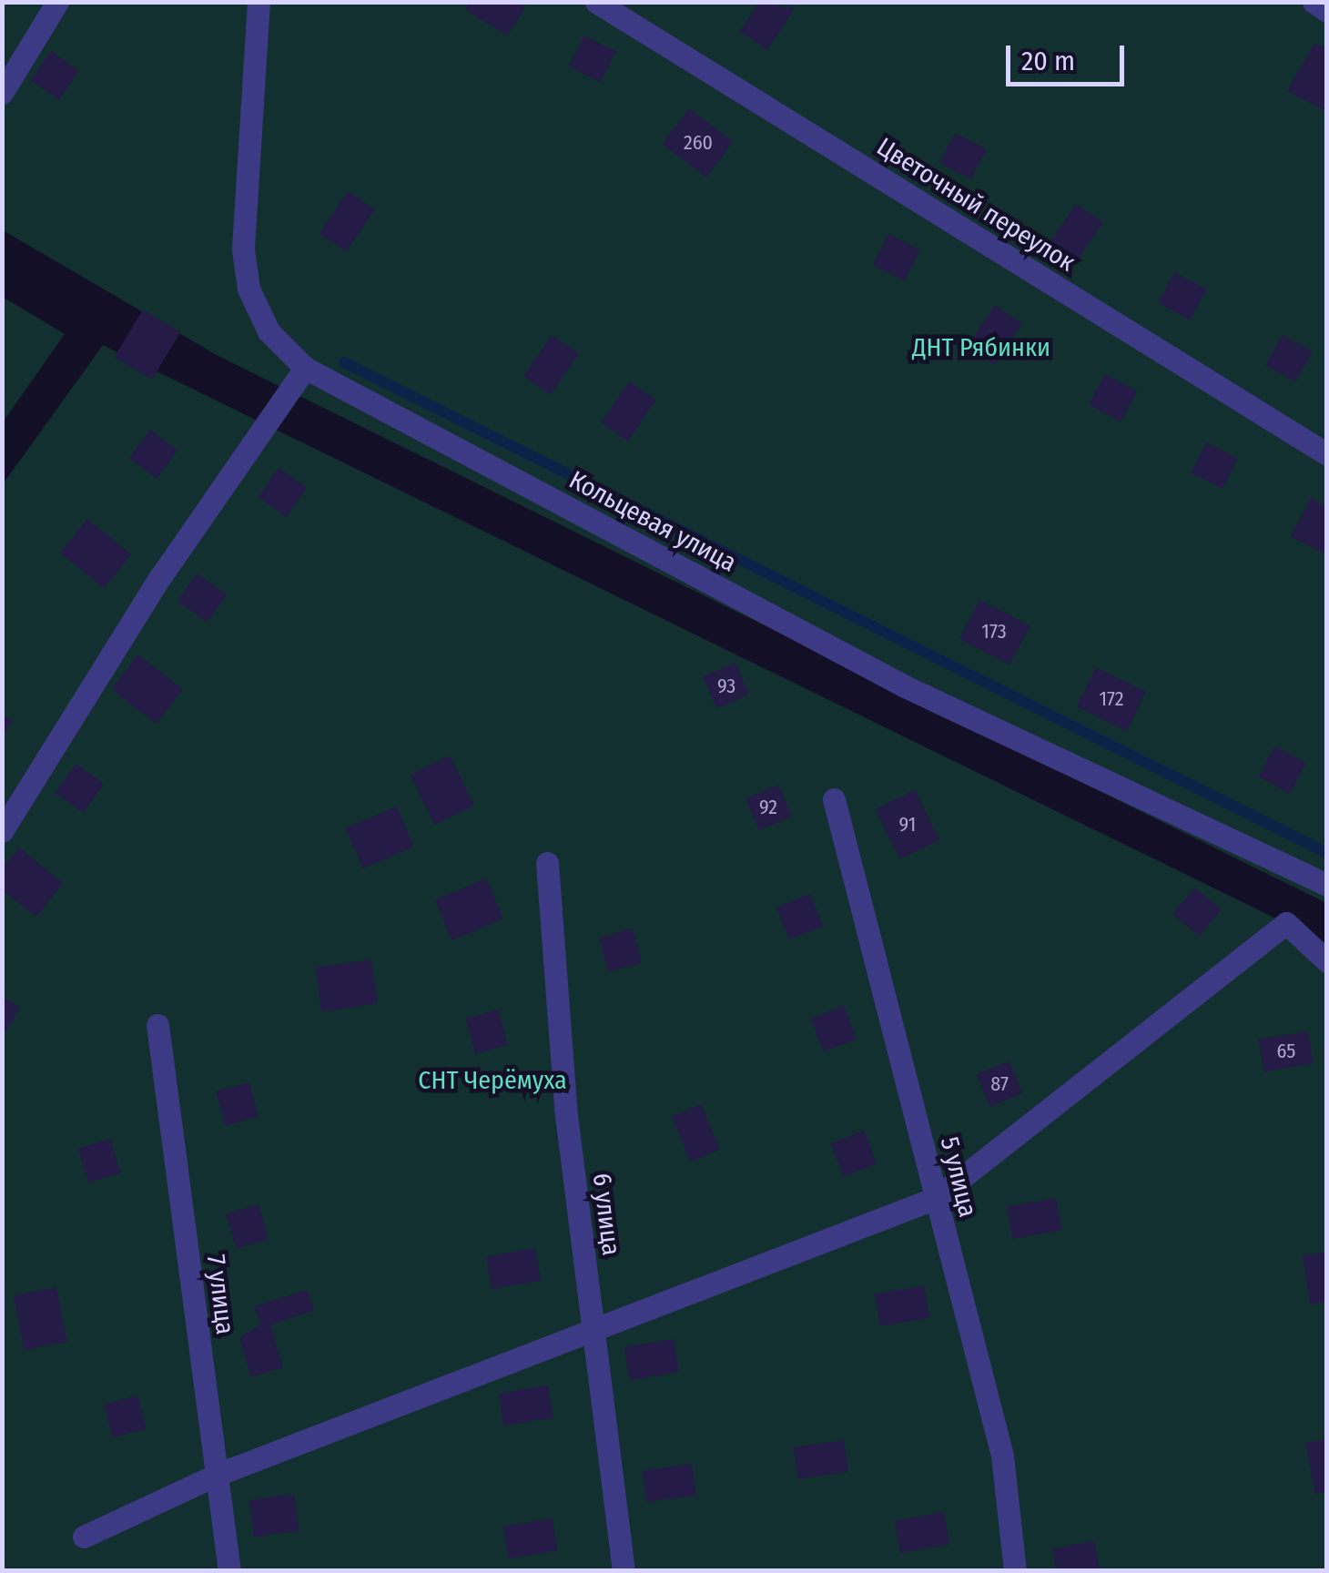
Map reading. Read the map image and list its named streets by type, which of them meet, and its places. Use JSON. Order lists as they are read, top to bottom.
{
  "streets": {
    "street": [
      "Цветочный переулок",
      "Кольцевая улица",
      "5 улица",
      "6 улица",
      "7 улица"
    ]
  },
  "parks": ["ДНТ Рябинки", "СНТ Черёмуха"],
  "house_numbers": [
    "260",
    "173",
    "93",
    "172",
    "92",
    "91",
    "65",
    "87"
  ],
  "scale_bar": "20 m"
}
